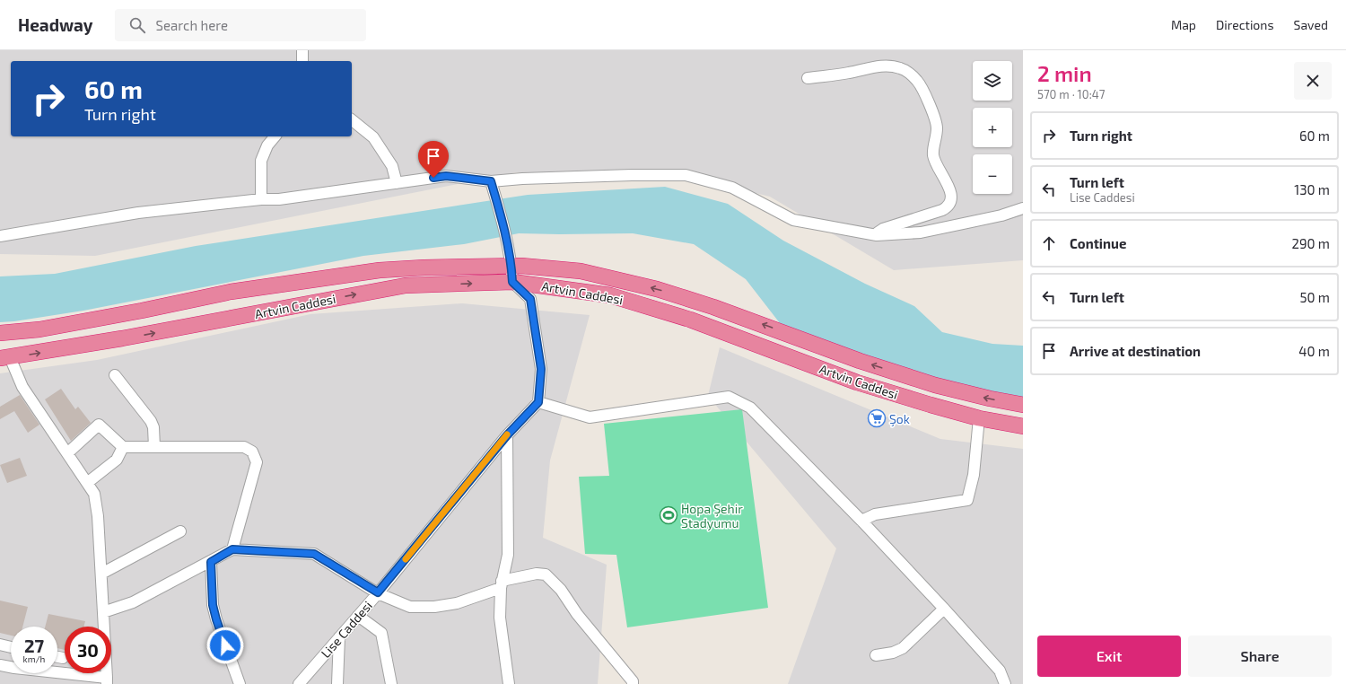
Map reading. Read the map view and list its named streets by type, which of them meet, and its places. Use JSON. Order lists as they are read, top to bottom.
{
  "streets": {
    "highway": ["Artvin Caddesi"],
    "street": ["Lise Caddesi"]
  },
  "places": {
    "supermarket": ["Şok"],
    "sports": ["Hopa Şehir Stadyumu"]
  },
  "page": {
    "header": "Headway",
    "search": "Search here",
    "nav": ["Map", "Directions", "Saved"],
    "heading": ["2 min", "570 m · 10:47"],
    "map_buttons": ["+", "−"],
    "turn": ["60 m", "Turn right"],
    "list": [
      {
        "name": "Turn right",
        "value": "60 m"
      },
      {
        "name": "Turn left",
        "note": "Lise Caddesi",
        "value": "130 m"
      },
      {
        "name": "Continue",
        "value": "290 m"
      },
      {
        "name": "Turn left",
        "value": "50 m"
      },
      {
        "name": "Arrive at destination",
        "value": "40 m"
      }
    ],
    "speed": "27 km/h",
    "limit": "30",
    "buttons": ["Exit", "Share"]
  }
}
